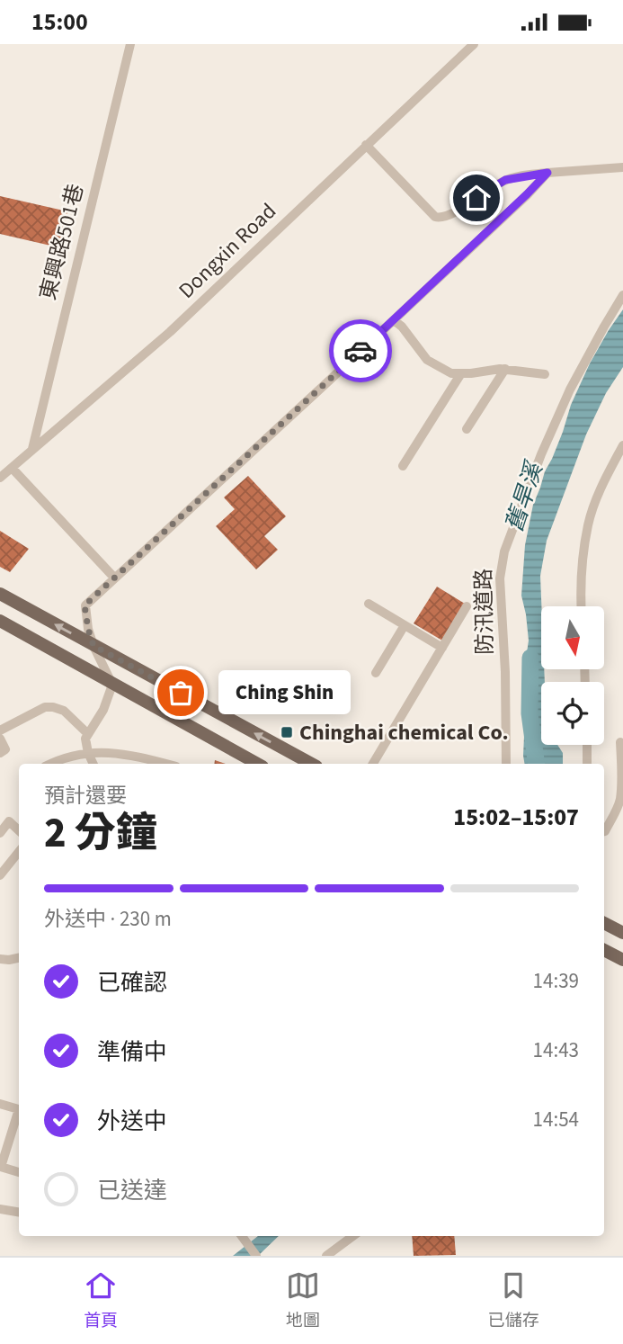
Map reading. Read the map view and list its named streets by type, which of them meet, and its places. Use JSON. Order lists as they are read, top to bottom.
{
  "streets": {
    "street": ["東興路501巷", "Dongxin Road", "防汛道路"]
  },
  "crossings": [
    ["東興路501巷", "Dongxin Road"]
  ],
  "water": ["舊旱溪"],
  "places": {
    "other": ["Ching Shin"],
    "transit": ["Chinghai chemical Co."]
  },
  "north": "bottom",
  "page": {
    "status": "15:00",
    "bubble": "Ching Shin",
    "heading": ["2 分鐘", "預計還要", "15:02–15:07"],
    "bar": "外送中 · 230 m",
    "list": [
      ["已確認", "14:39"],
      ["準備中", "14:43"],
      ["外送中", "14:54"],
      "已送達"
    ],
    "tabs": ["首頁", "地圖", "已儲存"]
  }
}
